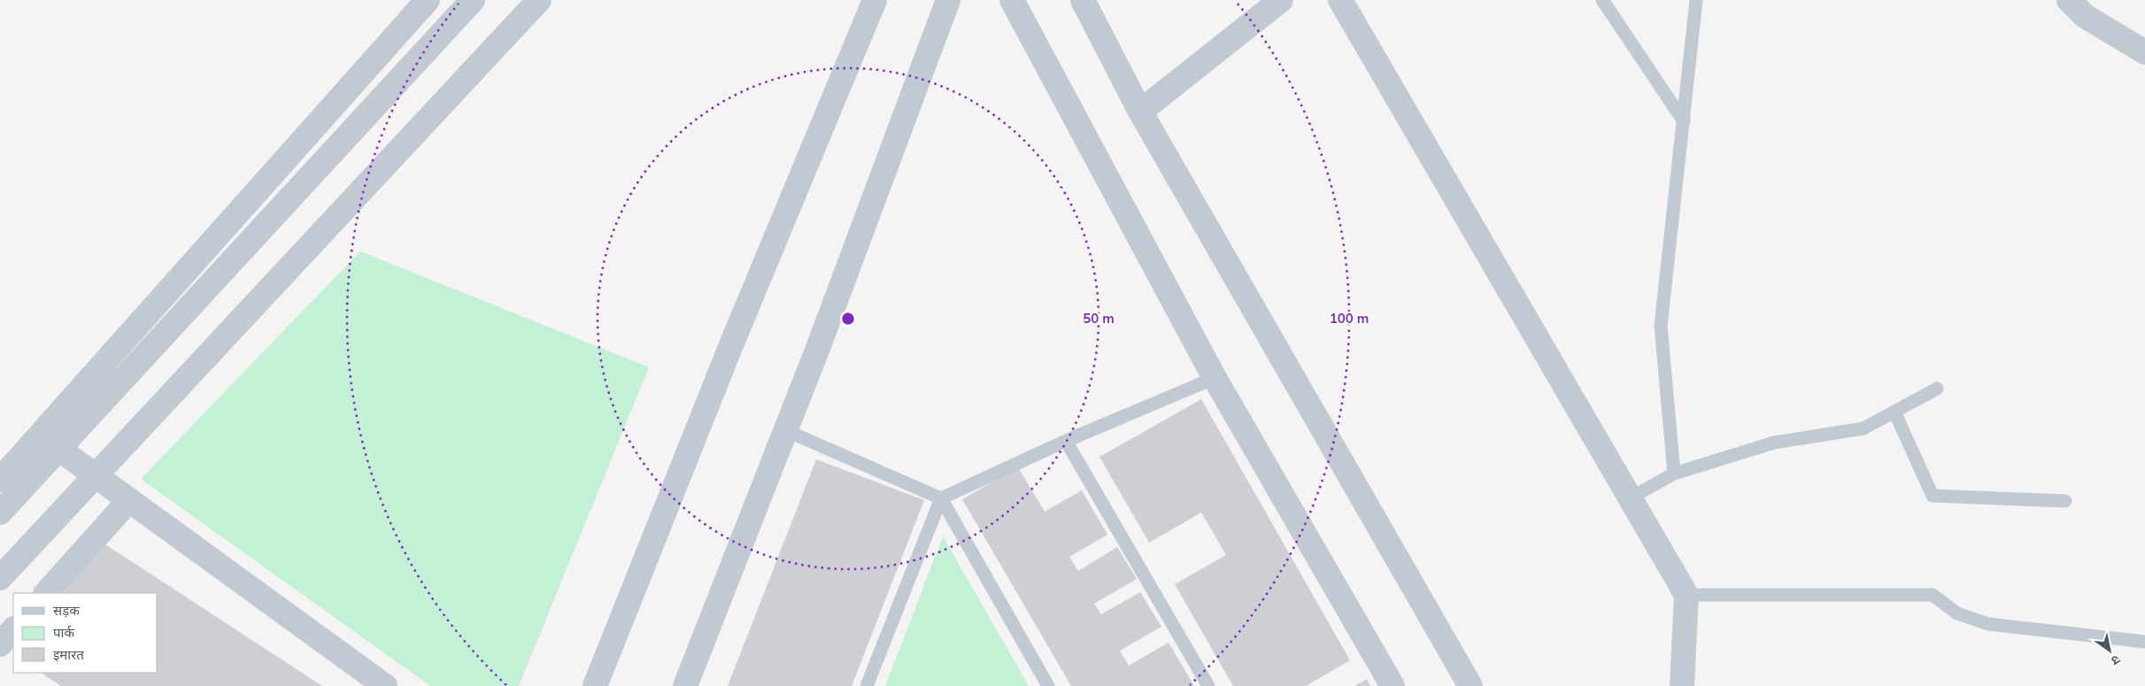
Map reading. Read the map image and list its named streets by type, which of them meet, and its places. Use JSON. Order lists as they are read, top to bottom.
{
  "legend": ["सड़क", "पार्क", "इमारत"],
  "north": "bottom right",
  "rings": ["50 m", "100 m"]
}
